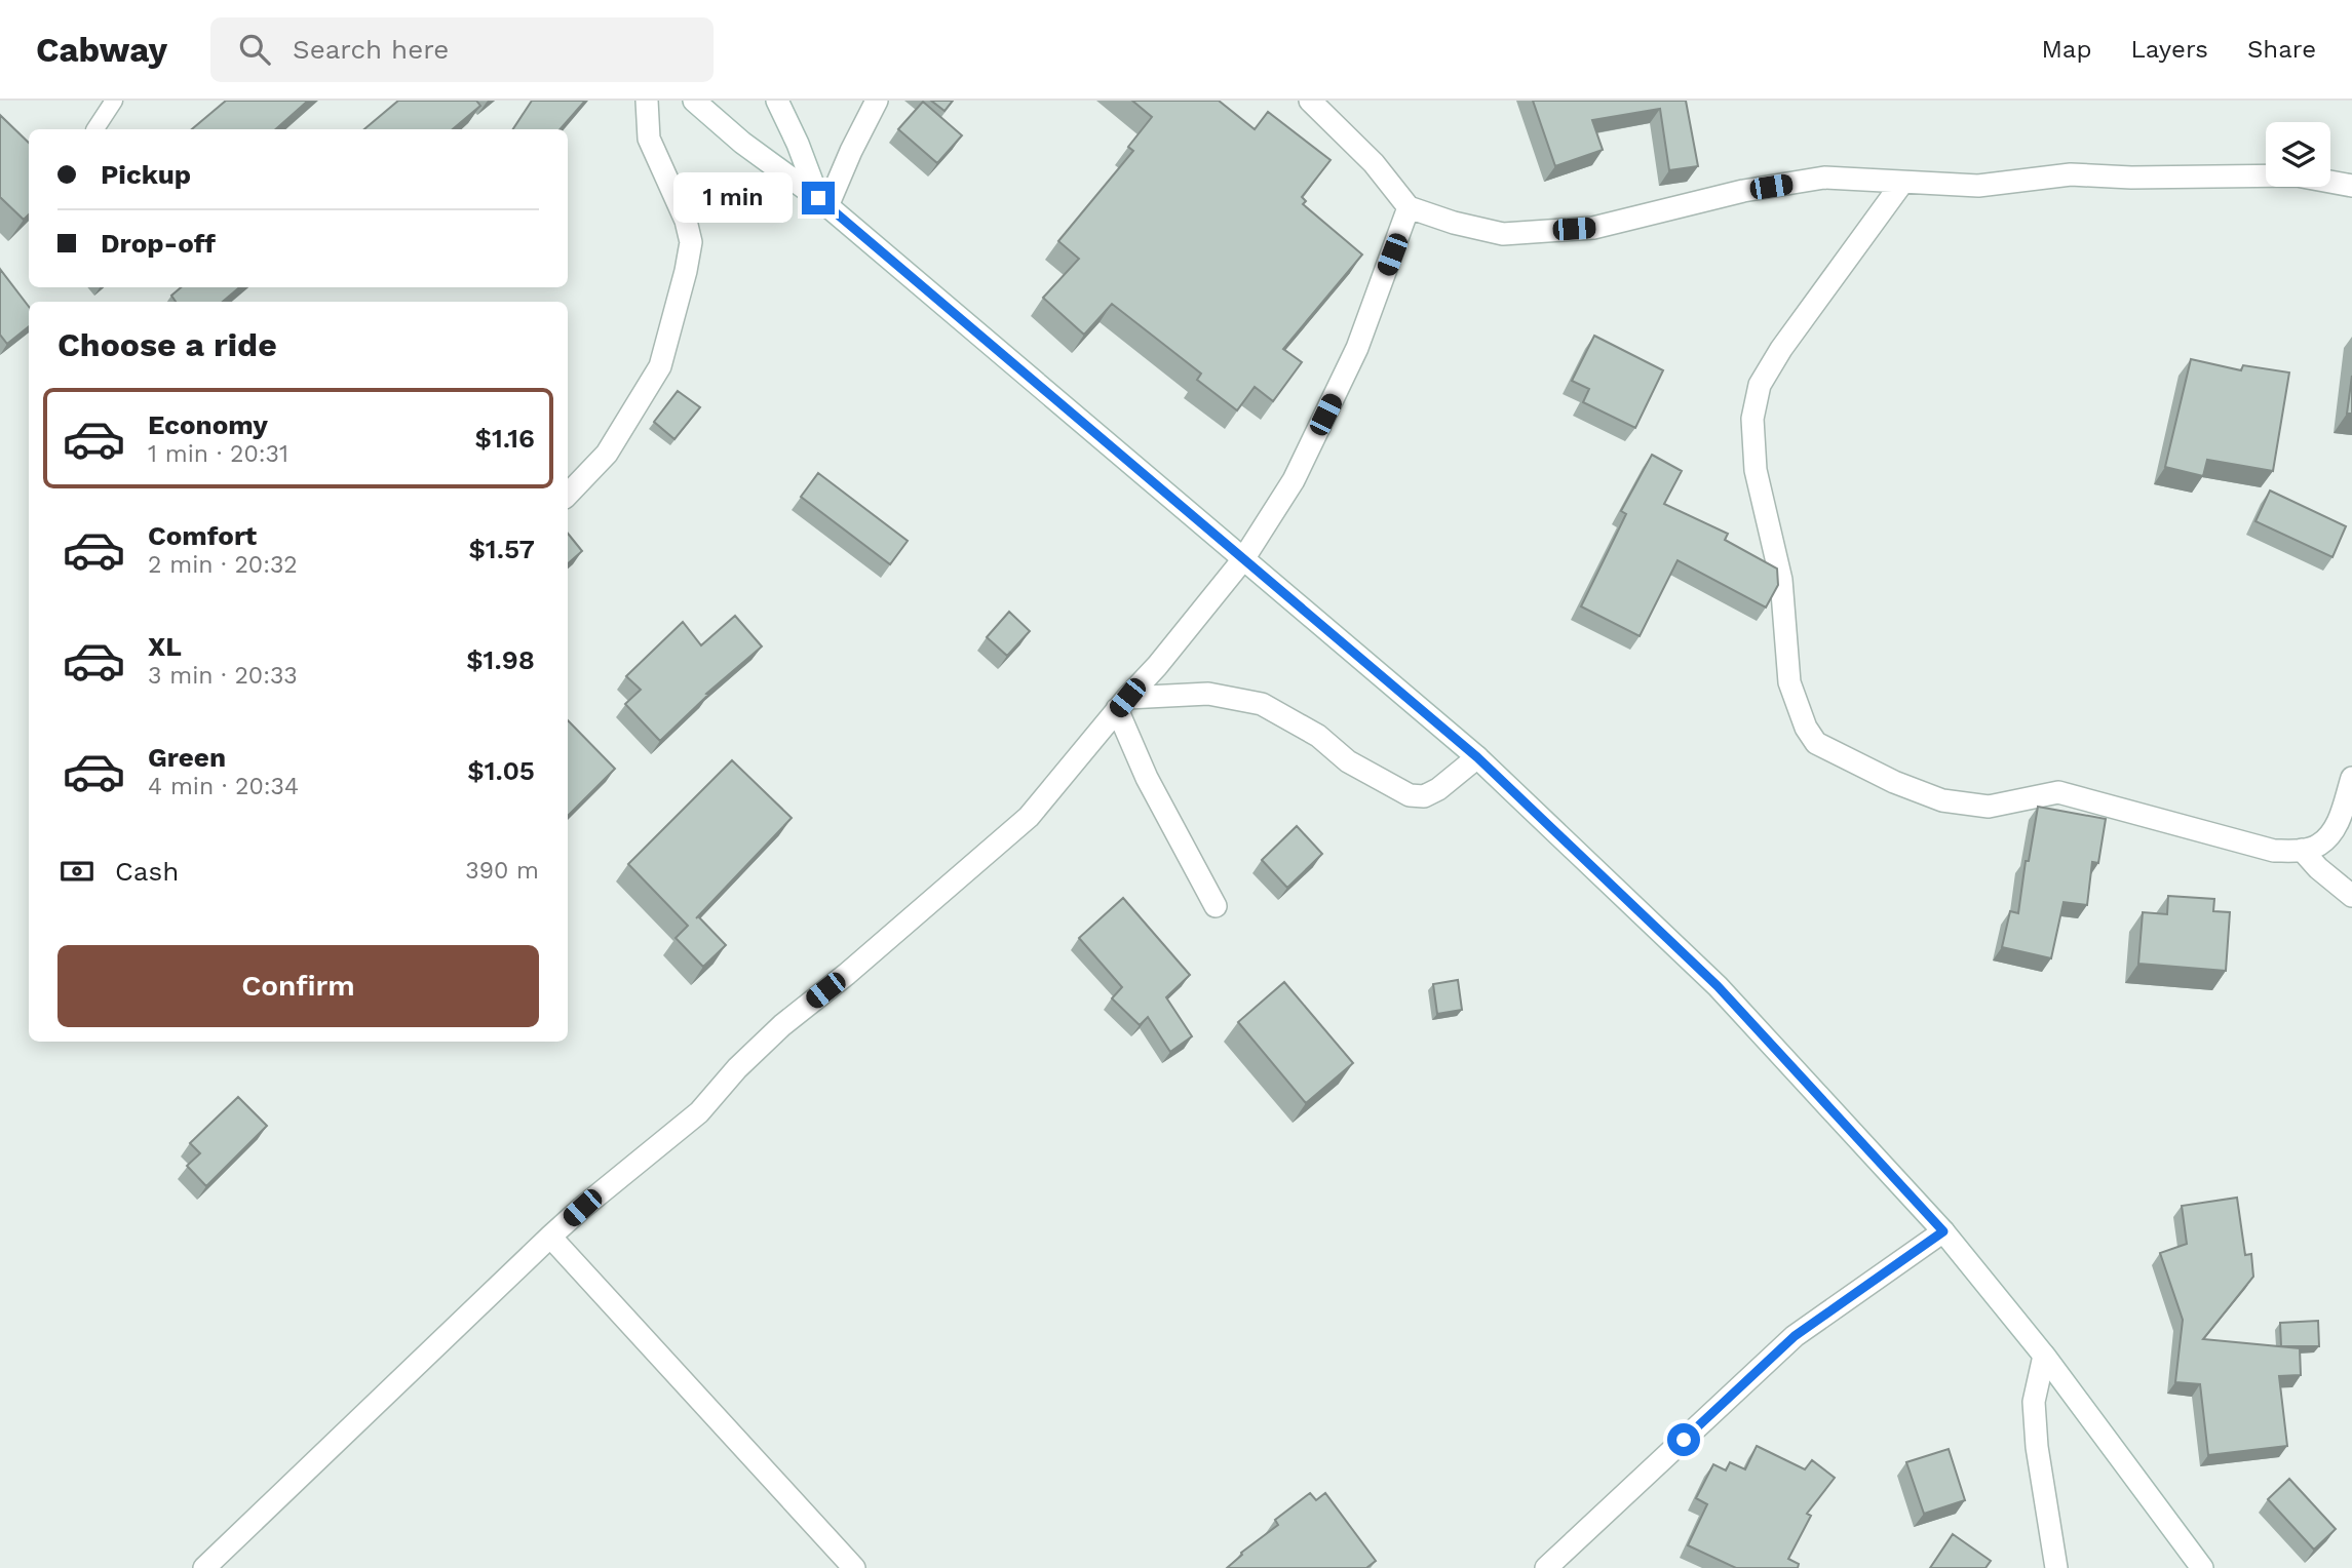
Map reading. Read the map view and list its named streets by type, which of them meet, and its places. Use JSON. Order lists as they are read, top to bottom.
{
  "page": {
    "header": "Cabway",
    "search": "Search here",
    "nav": ["Map", "Layers", "Share"],
    "banner": ["Pickup", "Drop-off"],
    "bubble": "1 min",
    "heading": "Choose a ride",
    "list": [
      {
        "name": "Economy",
        "note": "1 min · 20:31",
        "value": "$1.16"
      },
      {
        "name": "Comfort",
        "note": "2 min · 20:32",
        "value": "$1.57"
      },
      {
        "name": "XL",
        "note": "3 min · 20:33",
        "value": "$1.98"
      },
      {
        "name": "Green",
        "note": "4 min · 20:34",
        "value": "$1.05"
      }
    ],
    "pay": ["Cash", "390 m"],
    "buttons": "Confirm"
  }
}
